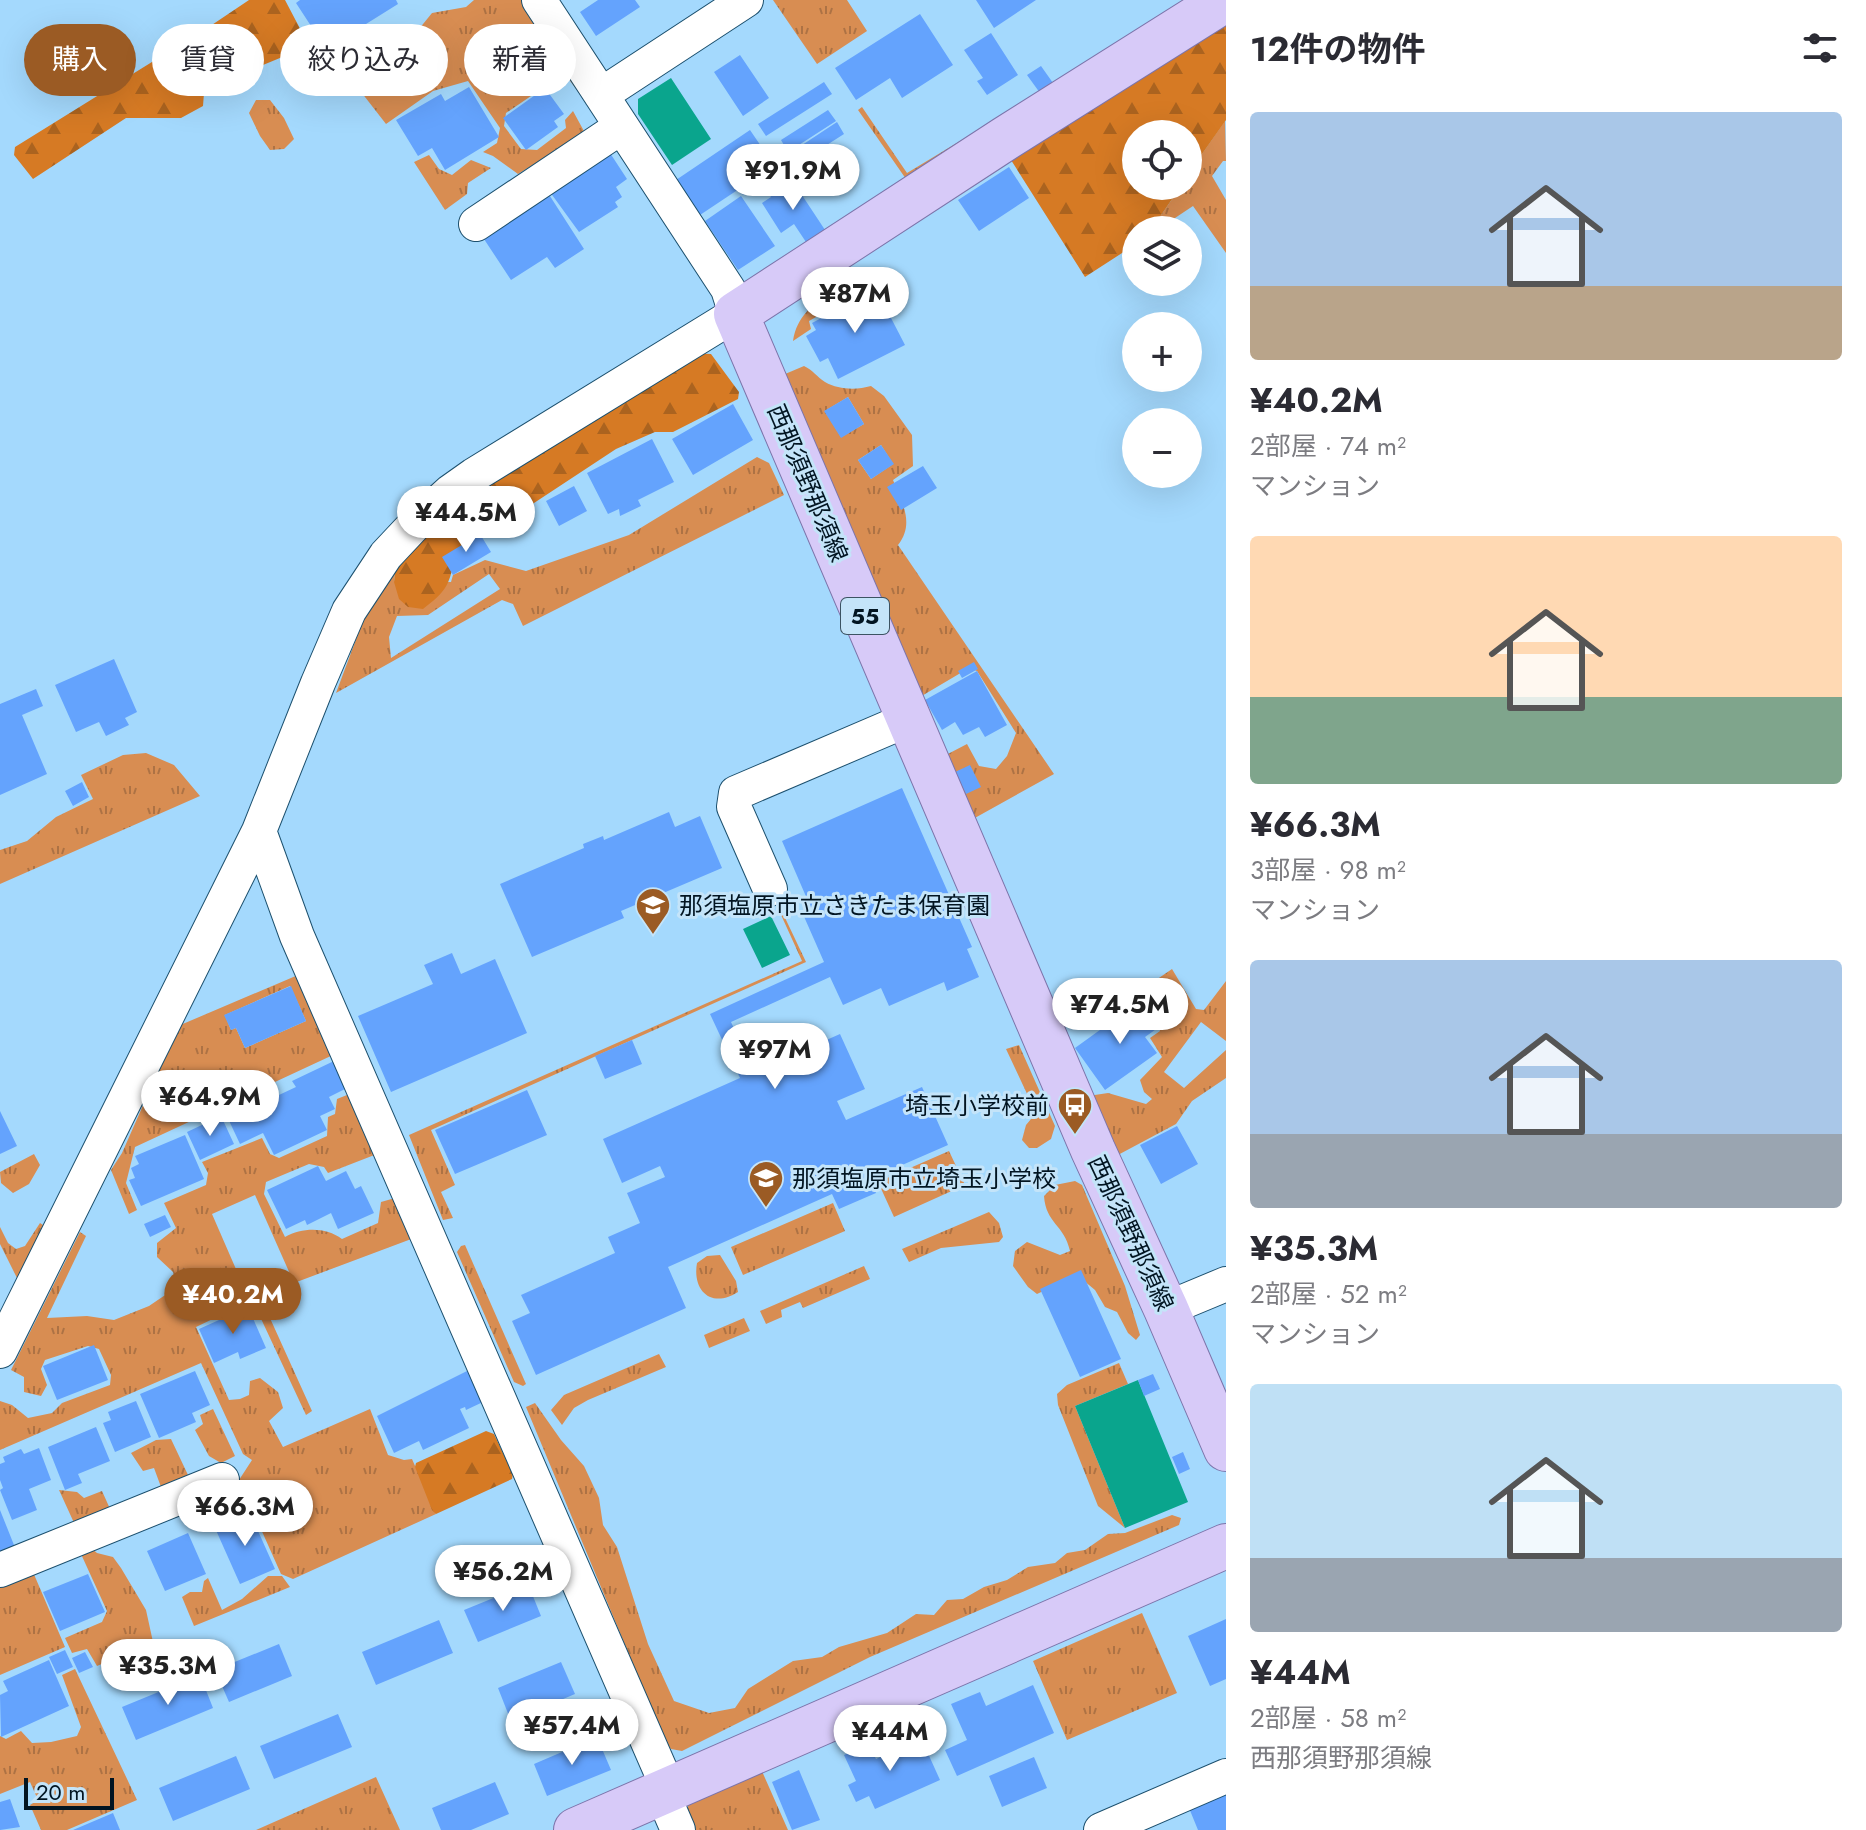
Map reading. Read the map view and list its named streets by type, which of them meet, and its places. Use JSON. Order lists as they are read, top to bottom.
{
  "streets": {
    "main road": ["西那須野那須線", "55"]
  },
  "places": {
    "school or university": ["那須塩原市立さきたま保育園", "那須塩原市立埼玉小学校"],
    "bus stop": ["埼玉小学校前"]
  },
  "scale_bar": "20 m",
  "page": {
    "heading": "12件の物件",
    "chip": [
      "購入",
      "賃貸",
      "絞り込み",
      "新着"
    ],
    "list": [
      {
        "name": "¥40.2M",
        "note": "2部屋 · 74 m² · マンション"
      },
      {
        "name": "¥66.3M",
        "note": "3部屋 · 98 m² · マンション"
      },
      {
        "name": "¥35.3M",
        "note": "2部屋 · 52 m² · マンション"
      },
      {
        "name": "¥44M",
        "note": "2部屋 · 58 m² · 西那須野那須線"
      }
    ],
    "map_buttons": ["+", "−"],
    "price": [
      "¥91.9M",
      "¥87M",
      "¥44.5M",
      "¥74.5M",
      "¥97M",
      "¥64.9M",
      "¥40.2M",
      "¥66.3M",
      "¥56.2M",
      "¥35.3M",
      "¥57.4M",
      "¥44M"
    ],
    "scale": "20 m"
  }
}
